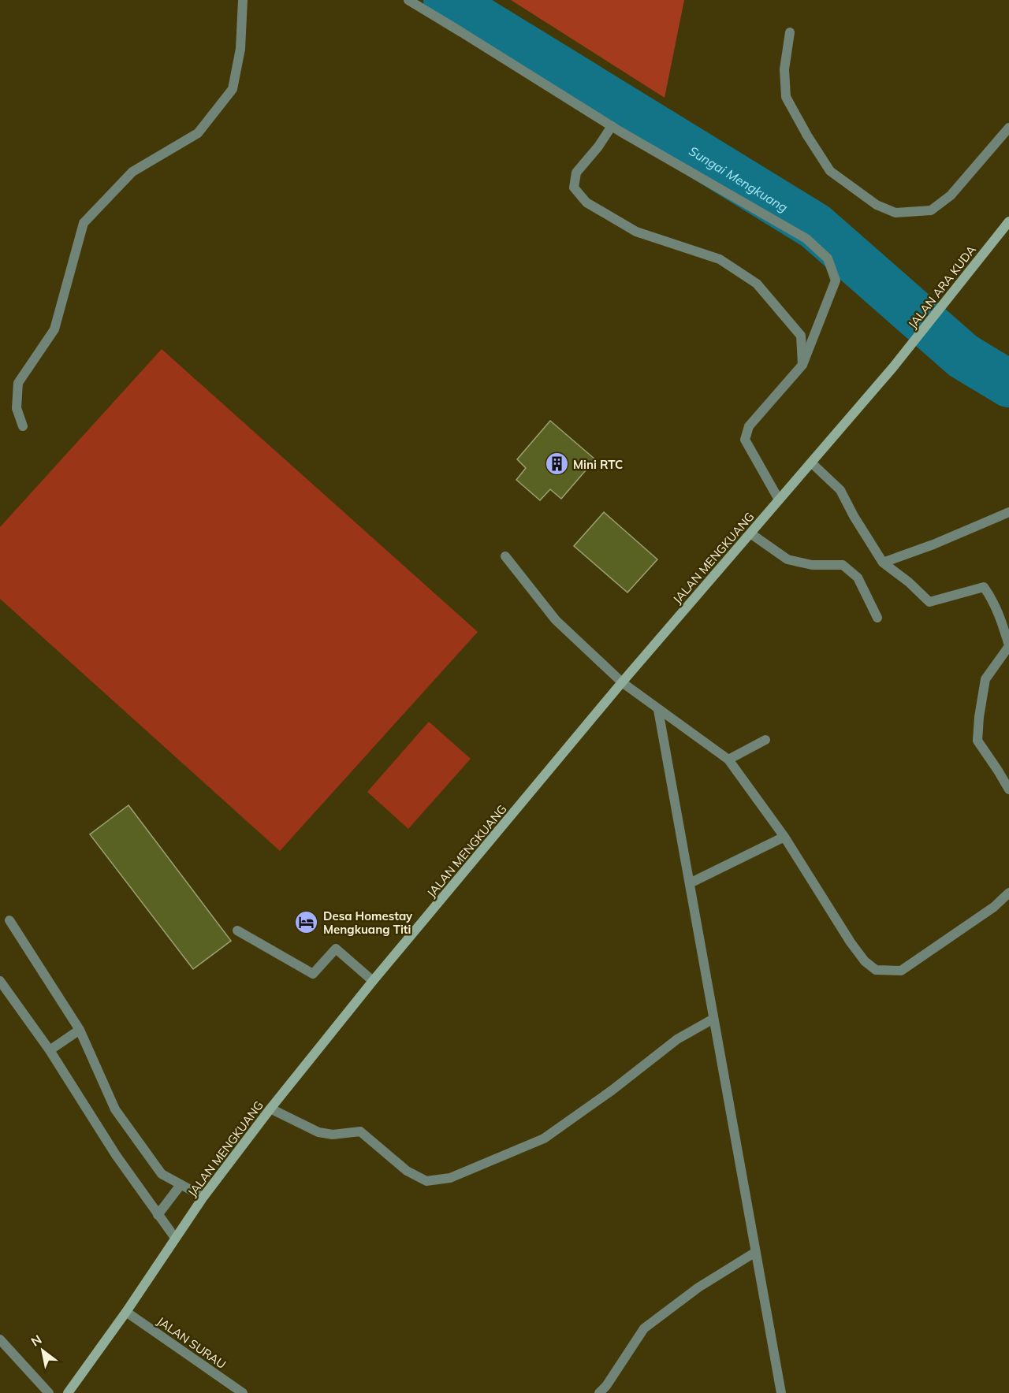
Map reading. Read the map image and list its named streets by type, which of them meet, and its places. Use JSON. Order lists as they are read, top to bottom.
{
  "streets": {
    "main road": ["JALAN ARA KUDA", "JALAN MENGKUANG"],
    "street": ["JALAN SURAU"]
  },
  "crossings": [
    ["JALAN ARA KUDA", "JALAN MENGKUANG"],
    ["JALAN MENGKUANG", "JALAN SURAU"]
  ],
  "water": ["Sungai Mengkuang"],
  "places": {
    "building": ["Mini RTC"],
    "hotel": ["Desa Homestay Mengkuang Titi"]
  },
  "north": "top left"
}
